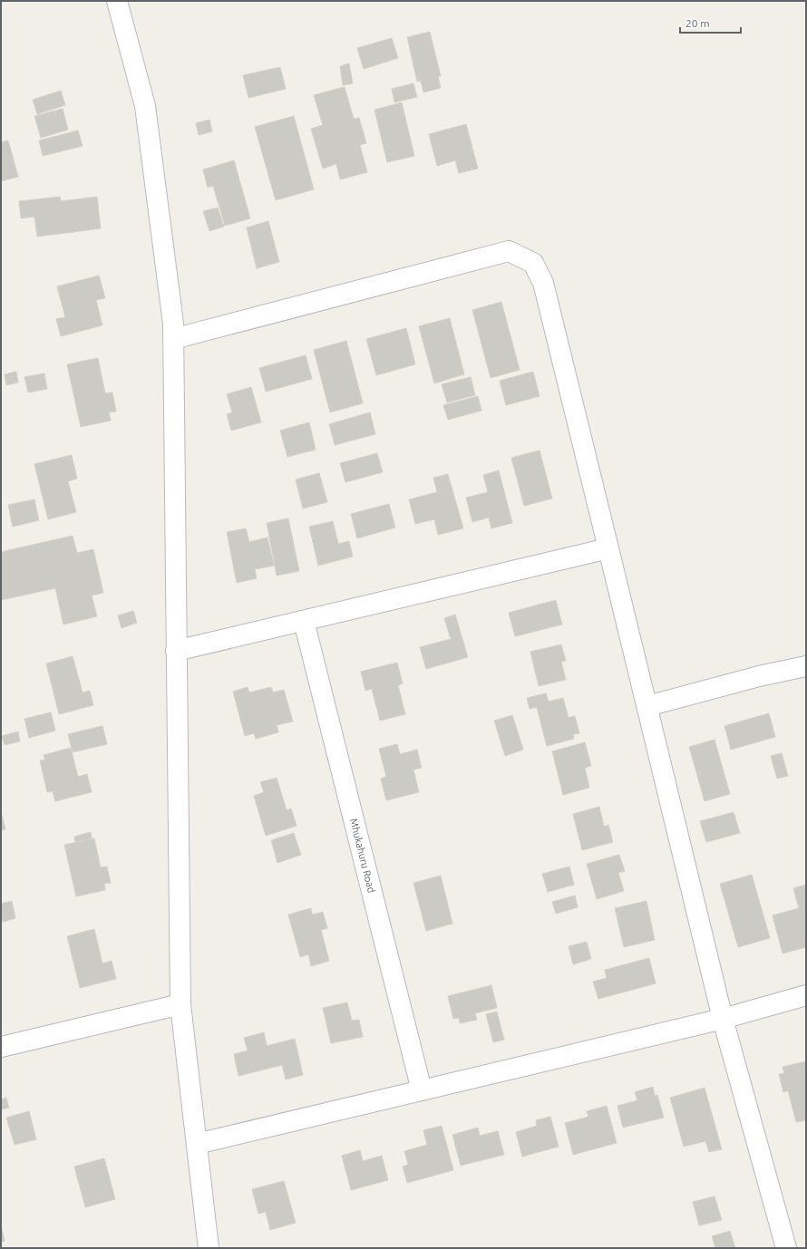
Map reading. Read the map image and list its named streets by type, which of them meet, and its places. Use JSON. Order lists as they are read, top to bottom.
{
  "streets": {
    "street": ["Mhukahuru Road"]
  },
  "scale_bar": "20 m"
}
